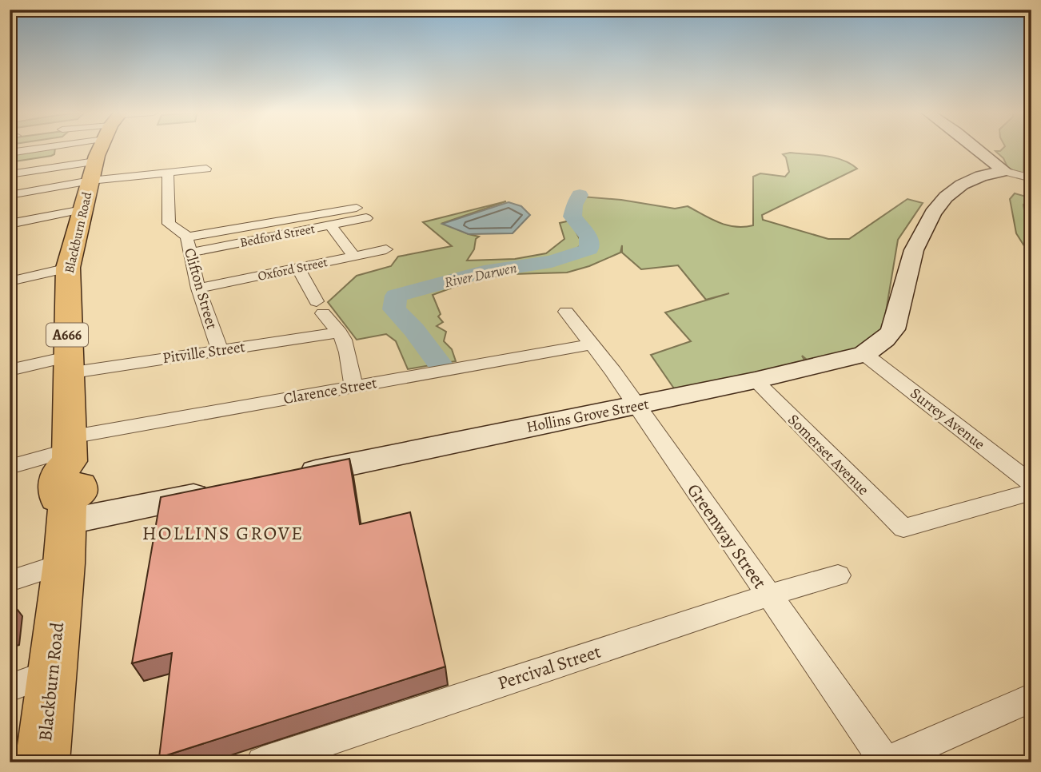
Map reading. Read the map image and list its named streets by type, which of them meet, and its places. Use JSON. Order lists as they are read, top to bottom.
{
  "streets": {
    "highway": ["Blackburn Road", "A666"],
    "street": [
      "Bedford Street",
      "Oxford Street",
      "Clifton Street",
      "Pitville Street",
      "Clarence Street",
      "Hollins Grove Street",
      "Surrey Avenue",
      "Somerset Avenue",
      "Greenway Street",
      "Percival Street"
    ]
  },
  "crossings": [
    ["Blackburn Road", "Pitville Street"],
    ["Blackburn Road", "Clarence Street"],
    ["Bedford Street", "Clifton Street"],
    ["Oxford Street", "Clifton Street"],
    ["Clifton Street", "Pitville Street"],
    ["Clarence Street", "Greenway Street"],
    ["Hollins Grove Street", "Surrey Avenue"],
    ["Hollins Grove Street", "Somerset Avenue"],
    ["Hollins Grove Street", "Greenway Street"],
    ["Greenway Street", "Percival Street"]
  ],
  "districts": ["HOLLINS GROVE"],
  "water": ["River Darwen"]
}
